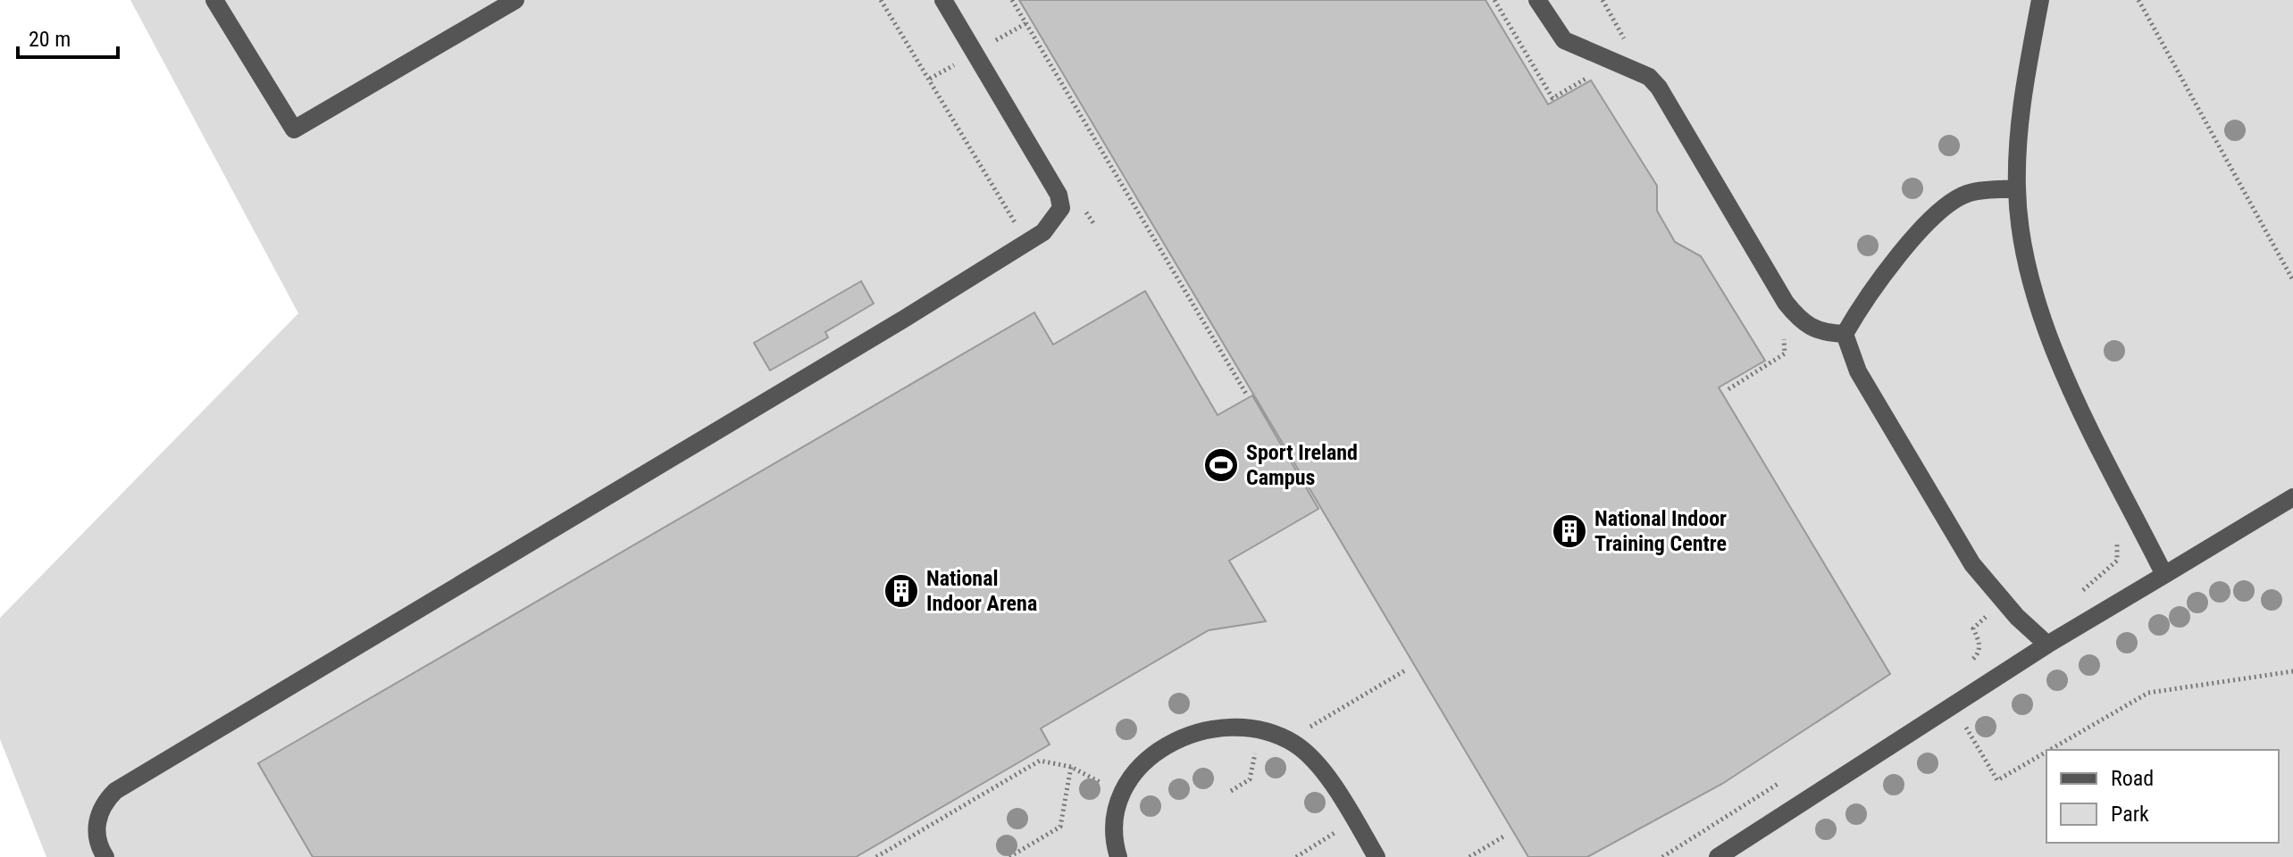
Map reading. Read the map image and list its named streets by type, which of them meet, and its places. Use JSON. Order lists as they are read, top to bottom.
{
  "places": {
    "sports": ["Sport Ireland Campus"],
    "building": ["National Indoor Training Centre", "National Indoor Arena"]
  },
  "legend": ["Road", "Park"],
  "scale_bar": "20 m"
}
